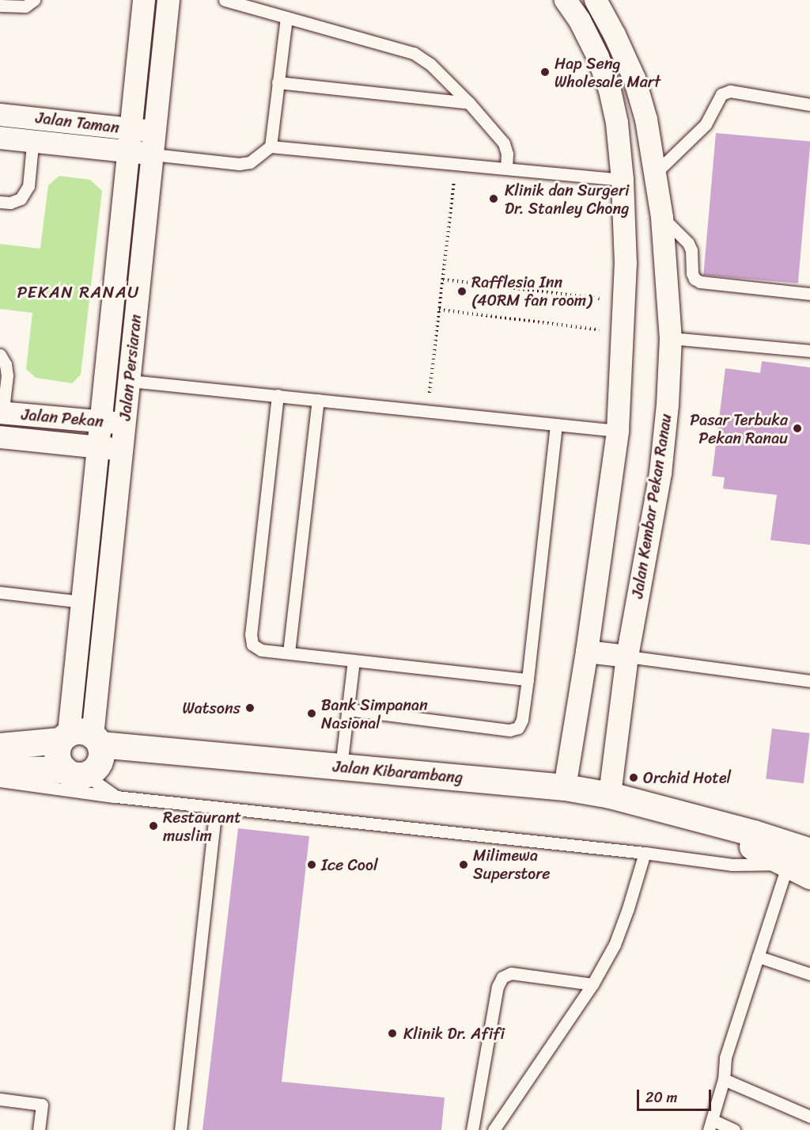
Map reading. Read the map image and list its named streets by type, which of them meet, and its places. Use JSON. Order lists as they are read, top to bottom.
{
  "streets": {
    "street": [
      "Jalan Taman",
      "Jalan Persiaran",
      "Jalan Pekan",
      "Jalan Kembar Pekan Ranau",
      "Jalan Kibarambang"
    ]
  },
  "crossings": [
    ["Jalan Taman", "Jalan Persiaran"],
    ["Jalan Persiaran", "Jalan Pekan"],
    ["Jalan Persiaran", "Jalan Kibarambang"],
    ["Jalan Kembar Pekan Ranau", "Jalan Kibarambang"]
  ],
  "districts": ["PEKAN RANAU"],
  "places": [
    "Hap Seng Wholesale Mart",
    "Klinik dan Surgeri Dr. Stanley Chong",
    "Rafflesia Inn (40RM fan room)",
    "Pasar Terbuka Pekan Ranau",
    "Watsons",
    "Bank Simpanan Nasional",
    "Orchid Hotel",
    "Restaurant muslim",
    "Ice Cool",
    "Milimewa Superstore",
    "Klinik Dr. Afifi"
  ],
  "scale_bar": "20 m"
}
